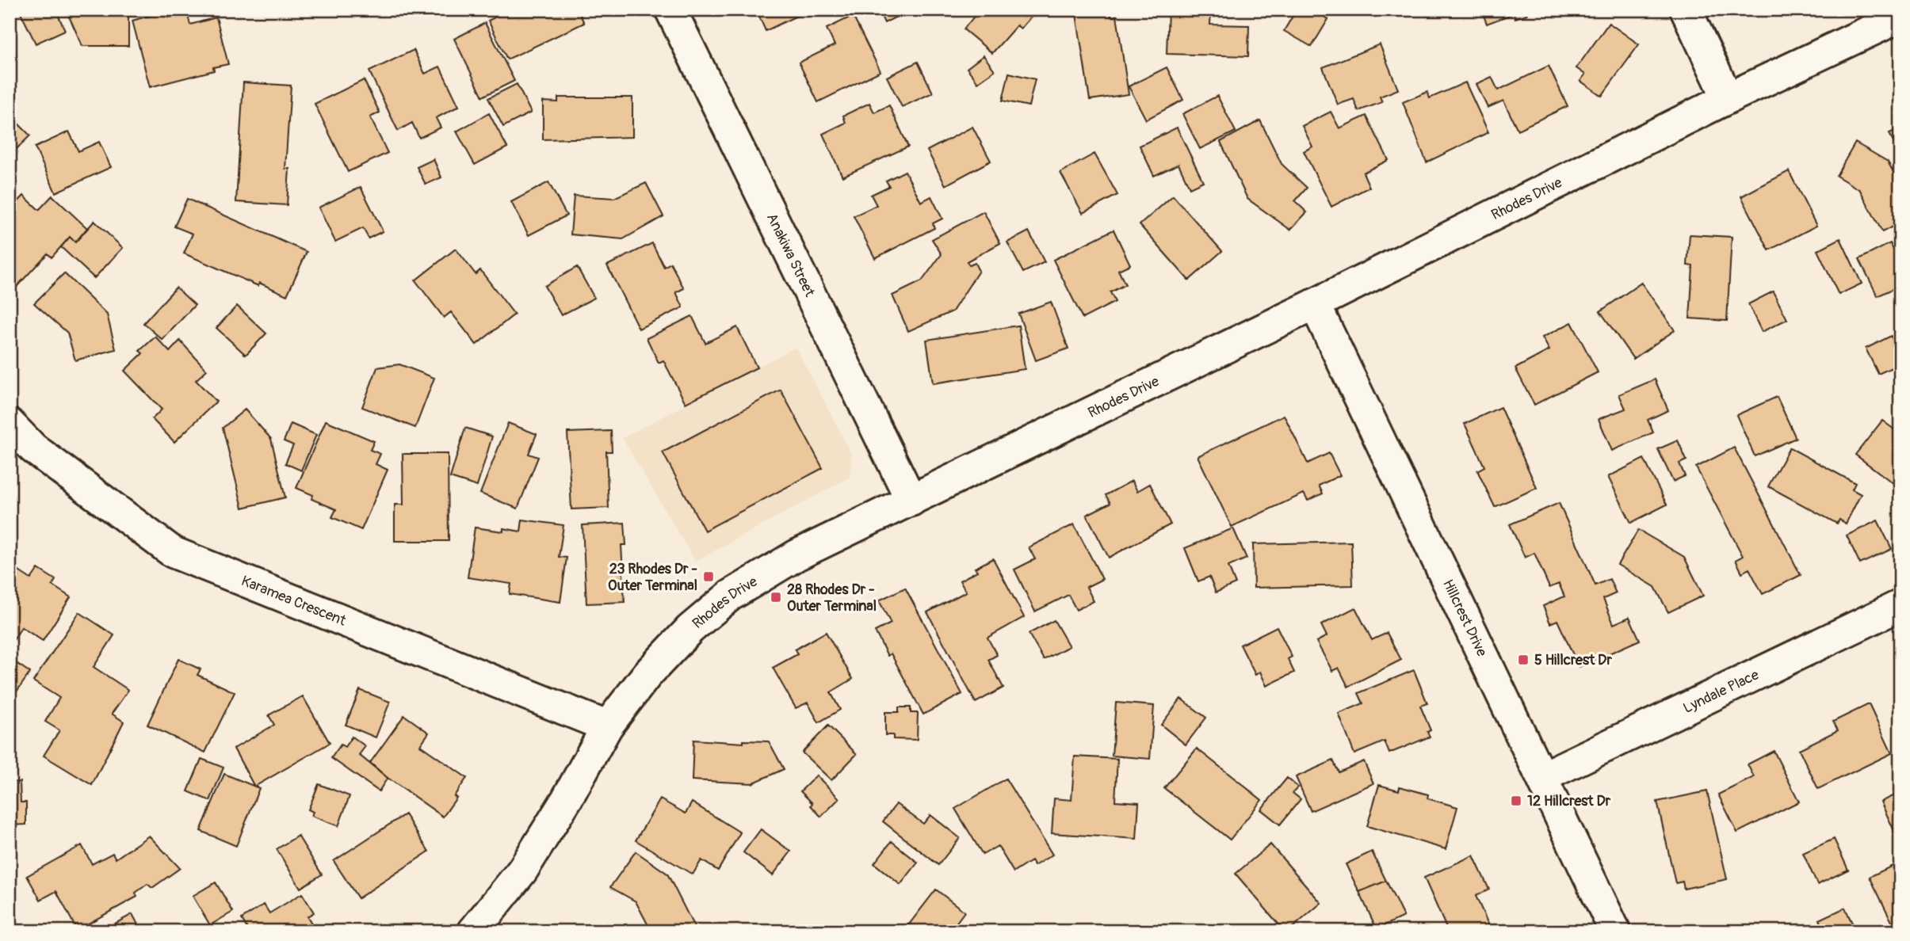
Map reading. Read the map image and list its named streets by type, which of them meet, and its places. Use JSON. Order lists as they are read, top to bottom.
{
  "streets": {
    "street": [
      "Rhodes Drive",
      "Anakiwa Street",
      "Karamea Crescent",
      "Hillcrest Drive",
      "Lyndale Place"
    ]
  },
  "crossings": [
    ["Rhodes Drive", "Anakiwa Street"],
    ["Rhodes Drive", "Karamea Crescent"],
    ["Rhodes Drive", "Hillcrest Drive"],
    ["Hillcrest Drive", "Lyndale Place"]
  ],
  "places": {
    "transit": [
      "23 Rhodes Dr - Outer Terminal",
      "28 Rhodes Dr - Outer Terminal",
      "5 Hillcrest Dr",
      "12 Hillcrest Dr"
    ]
  }
}
